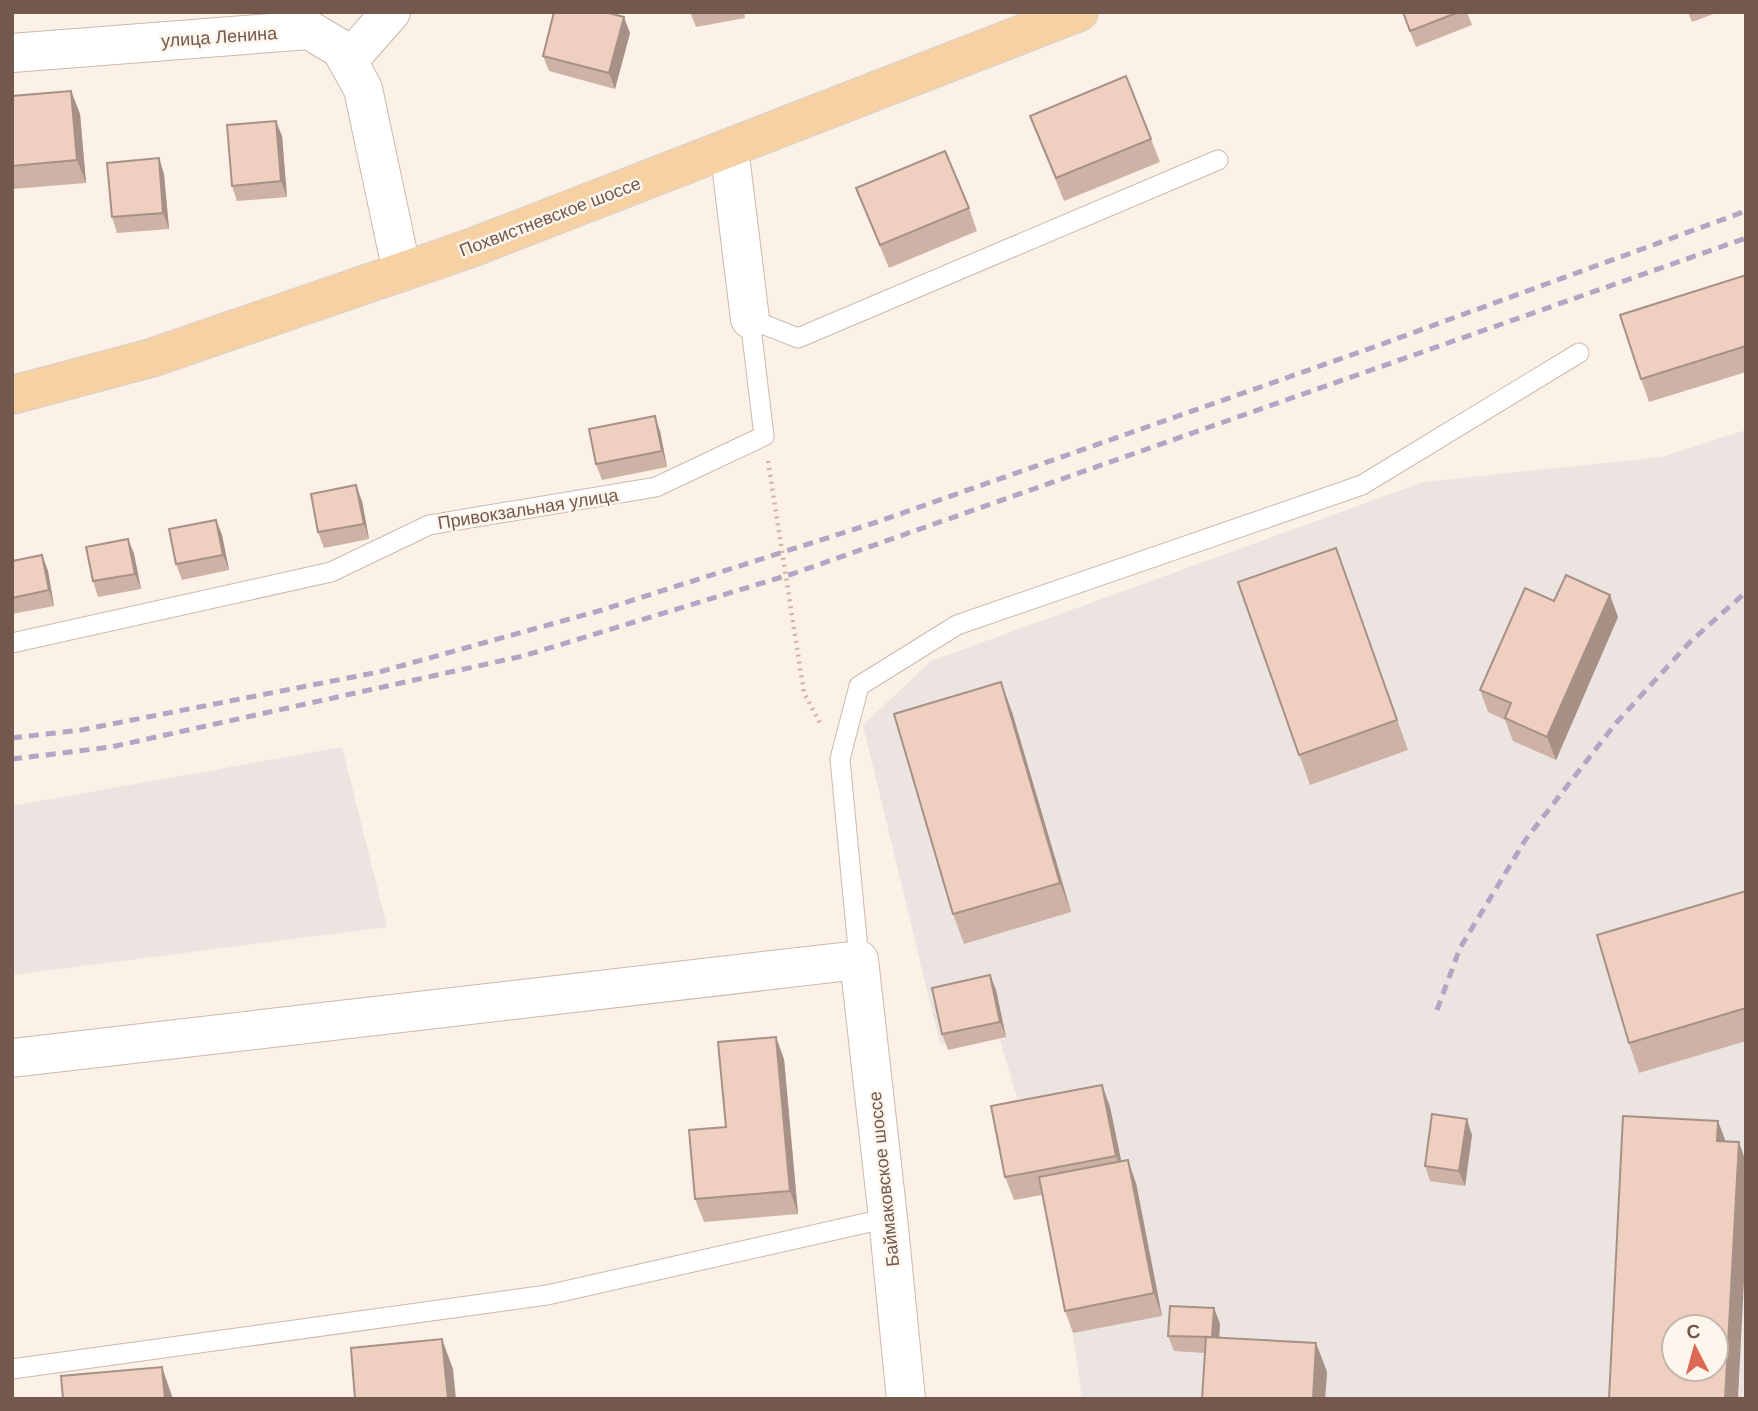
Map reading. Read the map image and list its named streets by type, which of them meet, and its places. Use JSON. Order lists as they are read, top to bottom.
{
  "streets": {
    "main road": ["Похвистневское шоссе"],
    "street": ["улица Ленина", "Баймаковское шоссе"],
    "lane": ["Привокзальная улица"]
  },
  "north": "top"
}
